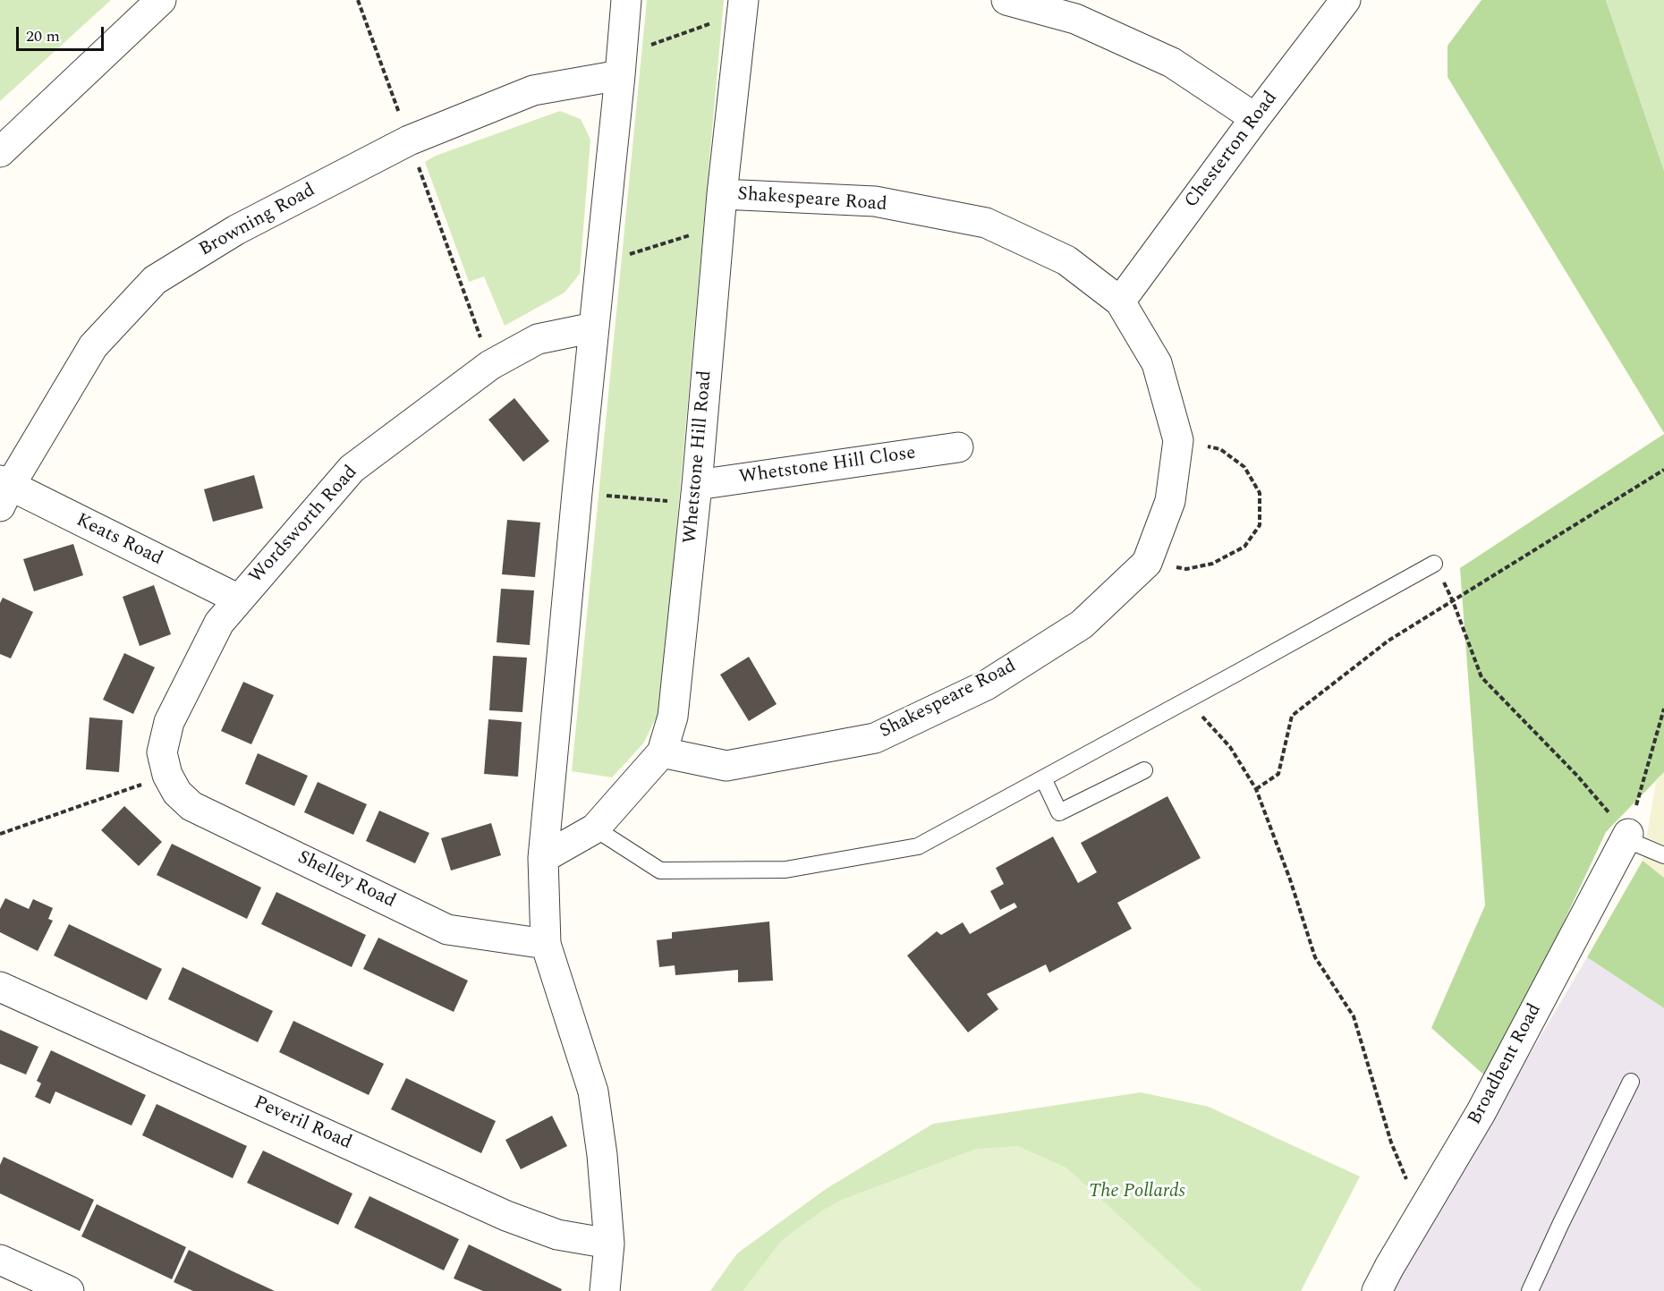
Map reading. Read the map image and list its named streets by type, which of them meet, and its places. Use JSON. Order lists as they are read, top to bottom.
{
  "streets": {
    "street": [
      "Chesterton Road",
      "Shakespeare Road",
      "Browning Road",
      "Whetstone Hill Road",
      "Whetstone Hill Close",
      "Wordsworth Road",
      "Keats Road",
      "Shelley Road",
      "Broadbent Road",
      "Peveril Road"
    ]
  },
  "crossings": [
    ["Chesterton Road", "Shakespeare Road"],
    ["Shakespeare Road", "Whetstone Hill Road"],
    ["Browning Road", "Keats Road"],
    ["Whetstone Hill Road", "Whetstone Hill Close"],
    ["Wordsworth Road", "Keats Road"],
    ["Wordsworth Road", "Shelley Road"]
  ],
  "parks": ["The Pollards"],
  "scale_bar": "20 m"
}
